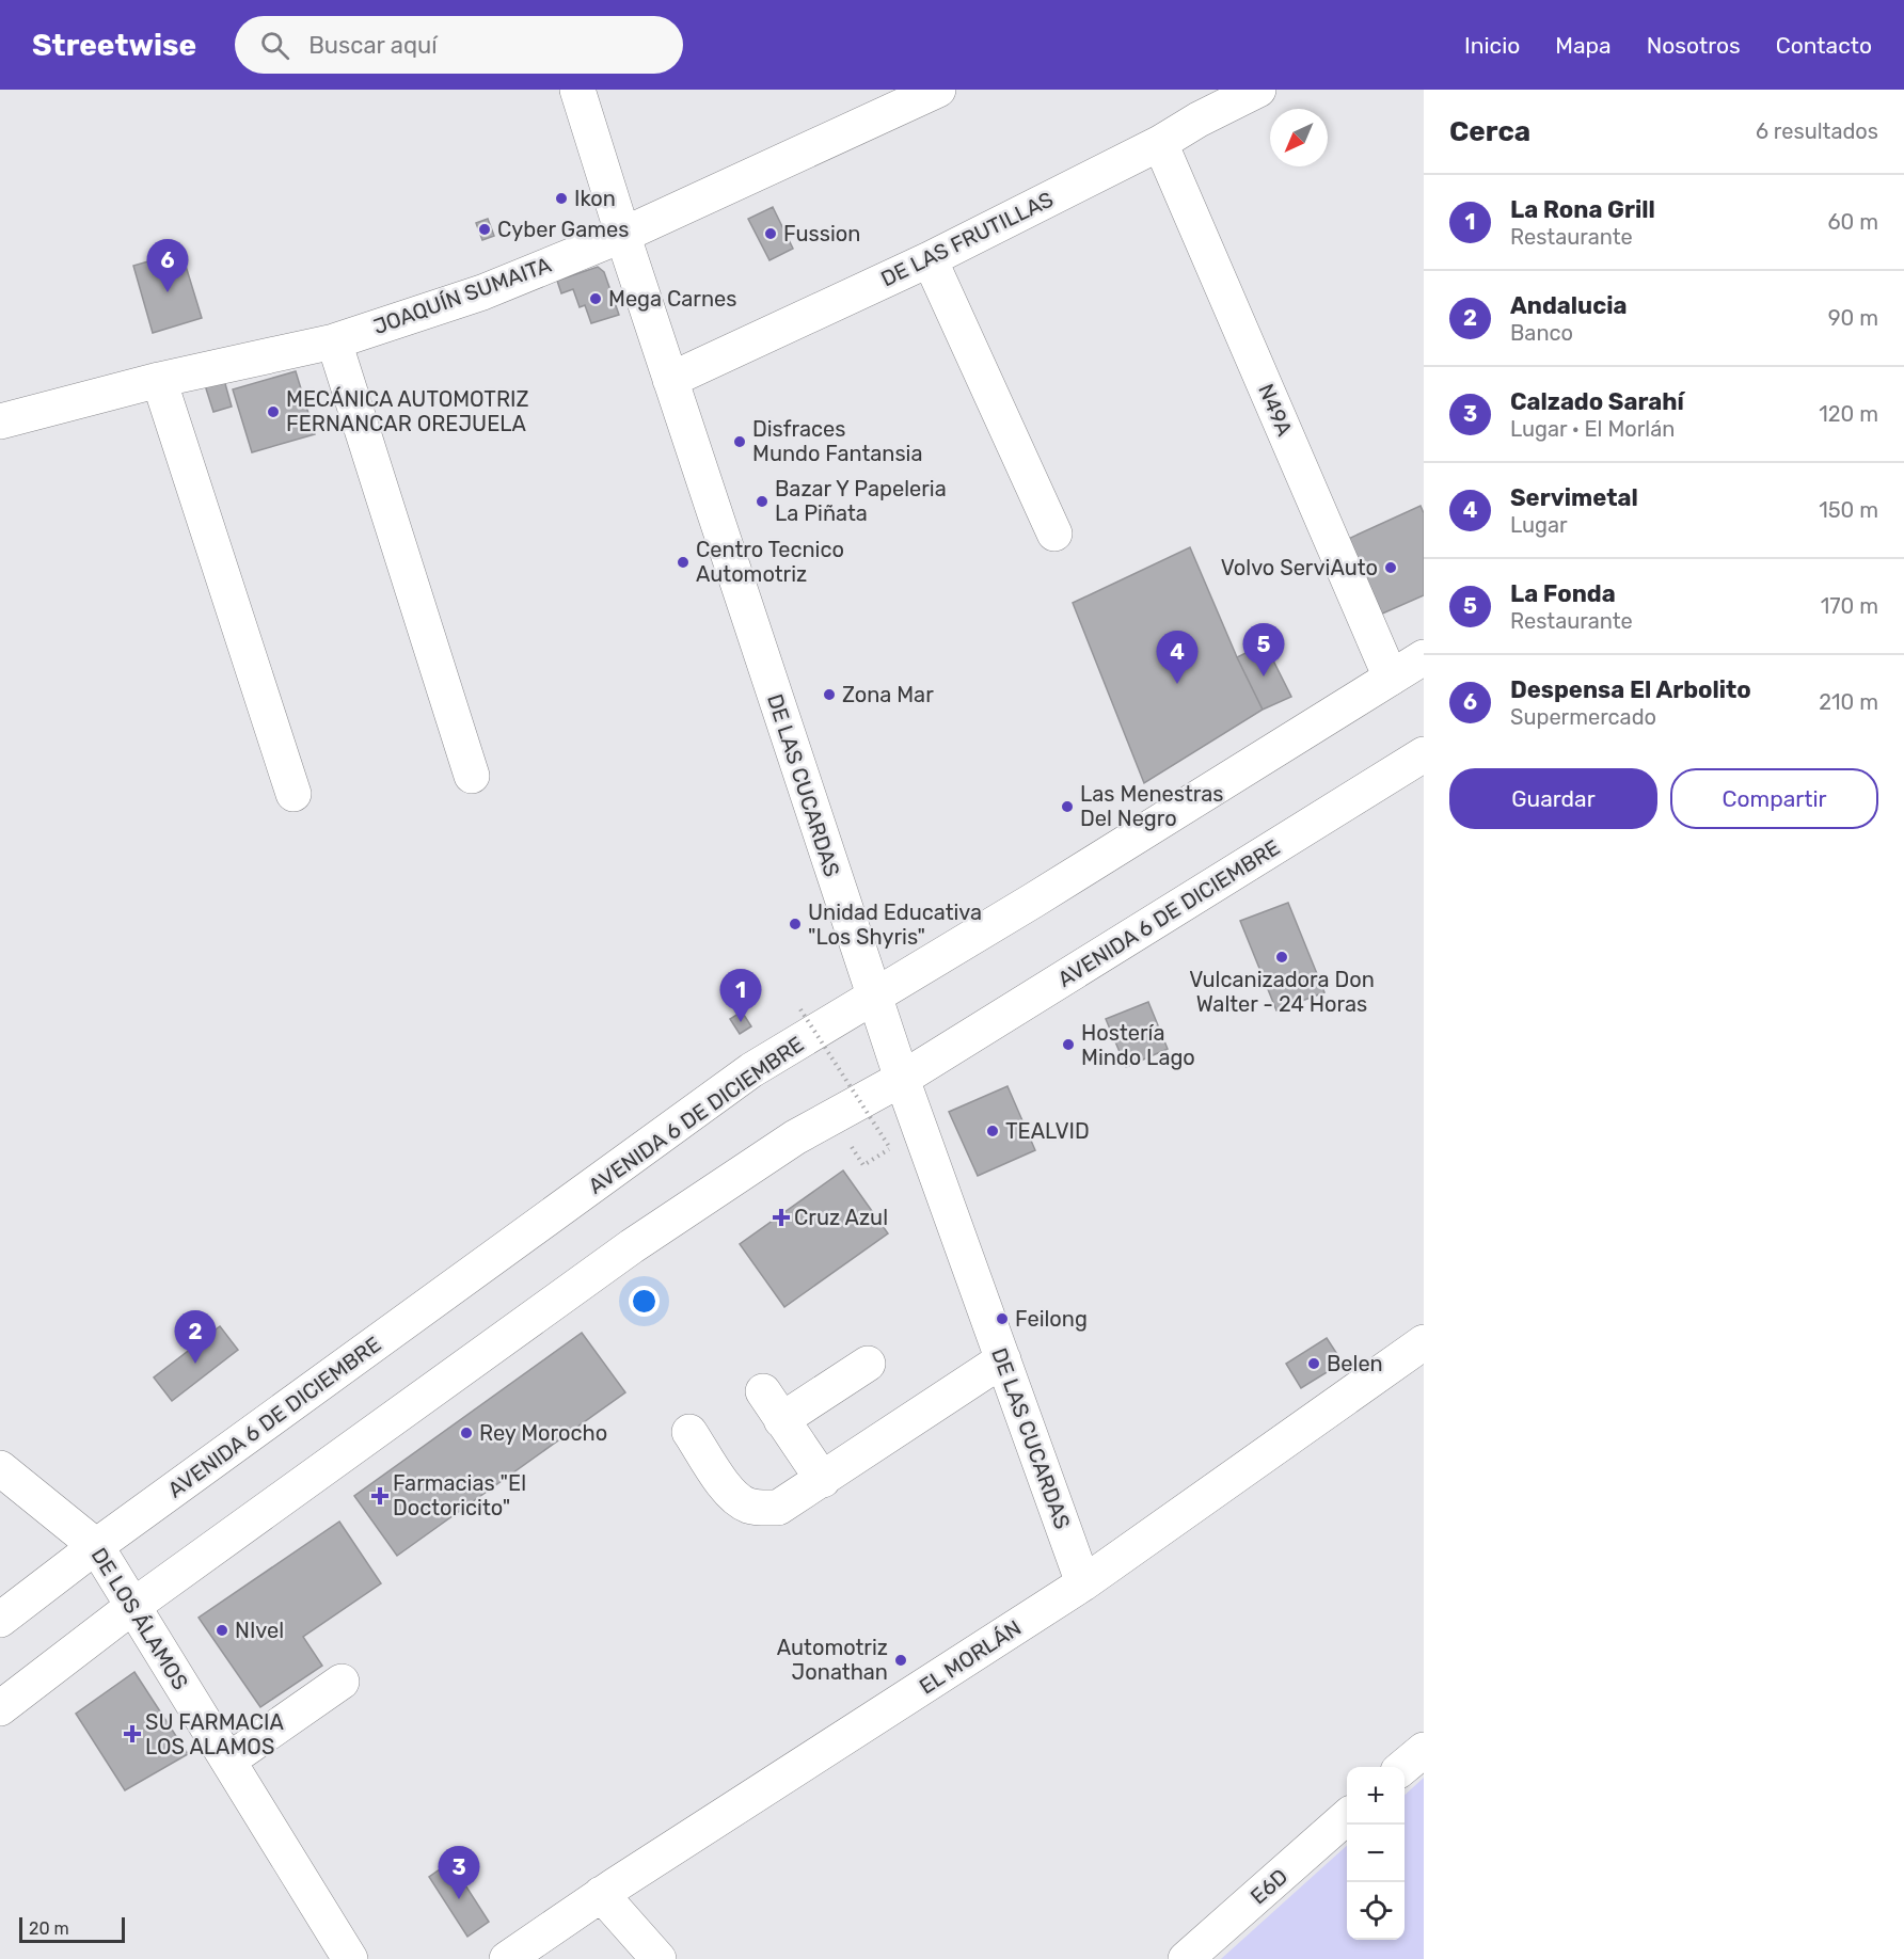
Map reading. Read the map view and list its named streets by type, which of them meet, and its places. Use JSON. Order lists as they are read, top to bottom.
{
  "streets": {
    "street": [
      "DE LAS FRUTILLAS",
      "JOAQUÍN SUMAITA",
      "N49A",
      "DE LAS CUCARDAS",
      "AVENIDA 6 DE DICIEMBRE",
      "DE LOS ÁLAMOS",
      "EL MORLÁN",
      "E6D"
    ]
  },
  "crossings": [
    ["DE LAS FRUTILLAS", "N49A"],
    ["DE LAS FRUTILLAS", "DE LAS CUCARDAS"],
    ["JOAQUÍN SUMAITA", "DE LAS CUCARDAS"],
    ["N49A", "AVENIDA 6 DE DICIEMBRE"],
    ["DE LAS CUCARDAS", "AVENIDA 6 DE DICIEMBRE"],
    ["DE LAS CUCARDAS", "EL MORLÁN"],
    ["AVENIDA 6 DE DICIEMBRE", "DE LOS ÁLAMOS"]
  ],
  "places": {
    "other": [
      "Ikon",
      "Cyber Games",
      "Fussion",
      "Mega Carnes",
      "MECÁNICA AUTOMOTRIZ FERNANCAR OREJUELA",
      "Disfraces Mundo Fantansia",
      "Bazar Y Papeleria La Piñata",
      "Centro Tecnico Automotriz",
      "Volvo ServiAuto",
      "Zona Mar",
      "Las Menestras Del Negro",
      "Unidad Educativa \"Los Shyris\"",
      "Vulcanizadora Don Walter - 24 Horas",
      "Hostería Mindo Lago",
      "TEALVID",
      "Feilong",
      "Belen",
      "Rey Morocho",
      "NIvel",
      "Automotriz Jonathan"
    ],
    "health": ["Cruz Azul", "Farmacias \"El Doctoricito\"", "SU FARMACIA LOS ALAMOS"]
  },
  "scale_bar": "20 m",
  "north": "bottom left",
  "page": {
    "header": "Streetwise",
    "search": "Buscar aquí",
    "nav": [
      "Inicio",
      "Mapa",
      "Nosotros",
      "Contacto"
    ],
    "heading": ["Cerca", "6 resultados"],
    "list": [
      {
        "mark": "1",
        "name": "La Rona Grill",
        "note": "Restaurante",
        "value": "60 m"
      },
      {
        "mark": "2",
        "name": "Andalucia",
        "note": "Banco",
        "value": "90 m"
      },
      {
        "mark": "3",
        "name": "Calzado Sarahí",
        "note": "Lugar · El Morlán",
        "value": "120 m"
      },
      {
        "mark": "4",
        "name": "Servimetal",
        "note": "Lugar",
        "value": "150 m"
      },
      {
        "mark": "5",
        "name": "La Fonda",
        "note": "Restaurante",
        "value": "170 m"
      },
      {
        "mark": "6",
        "name": "Despensa El Arbolito",
        "note": "Supermercado",
        "value": "210 m"
      }
    ],
    "pins": [
      "6",
      "5",
      "4",
      "1",
      "2",
      "3"
    ],
    "buttons": ["Guardar", "Compartir"],
    "map_buttons": ["+", "−"],
    "scale": "20 m"
  }
}
